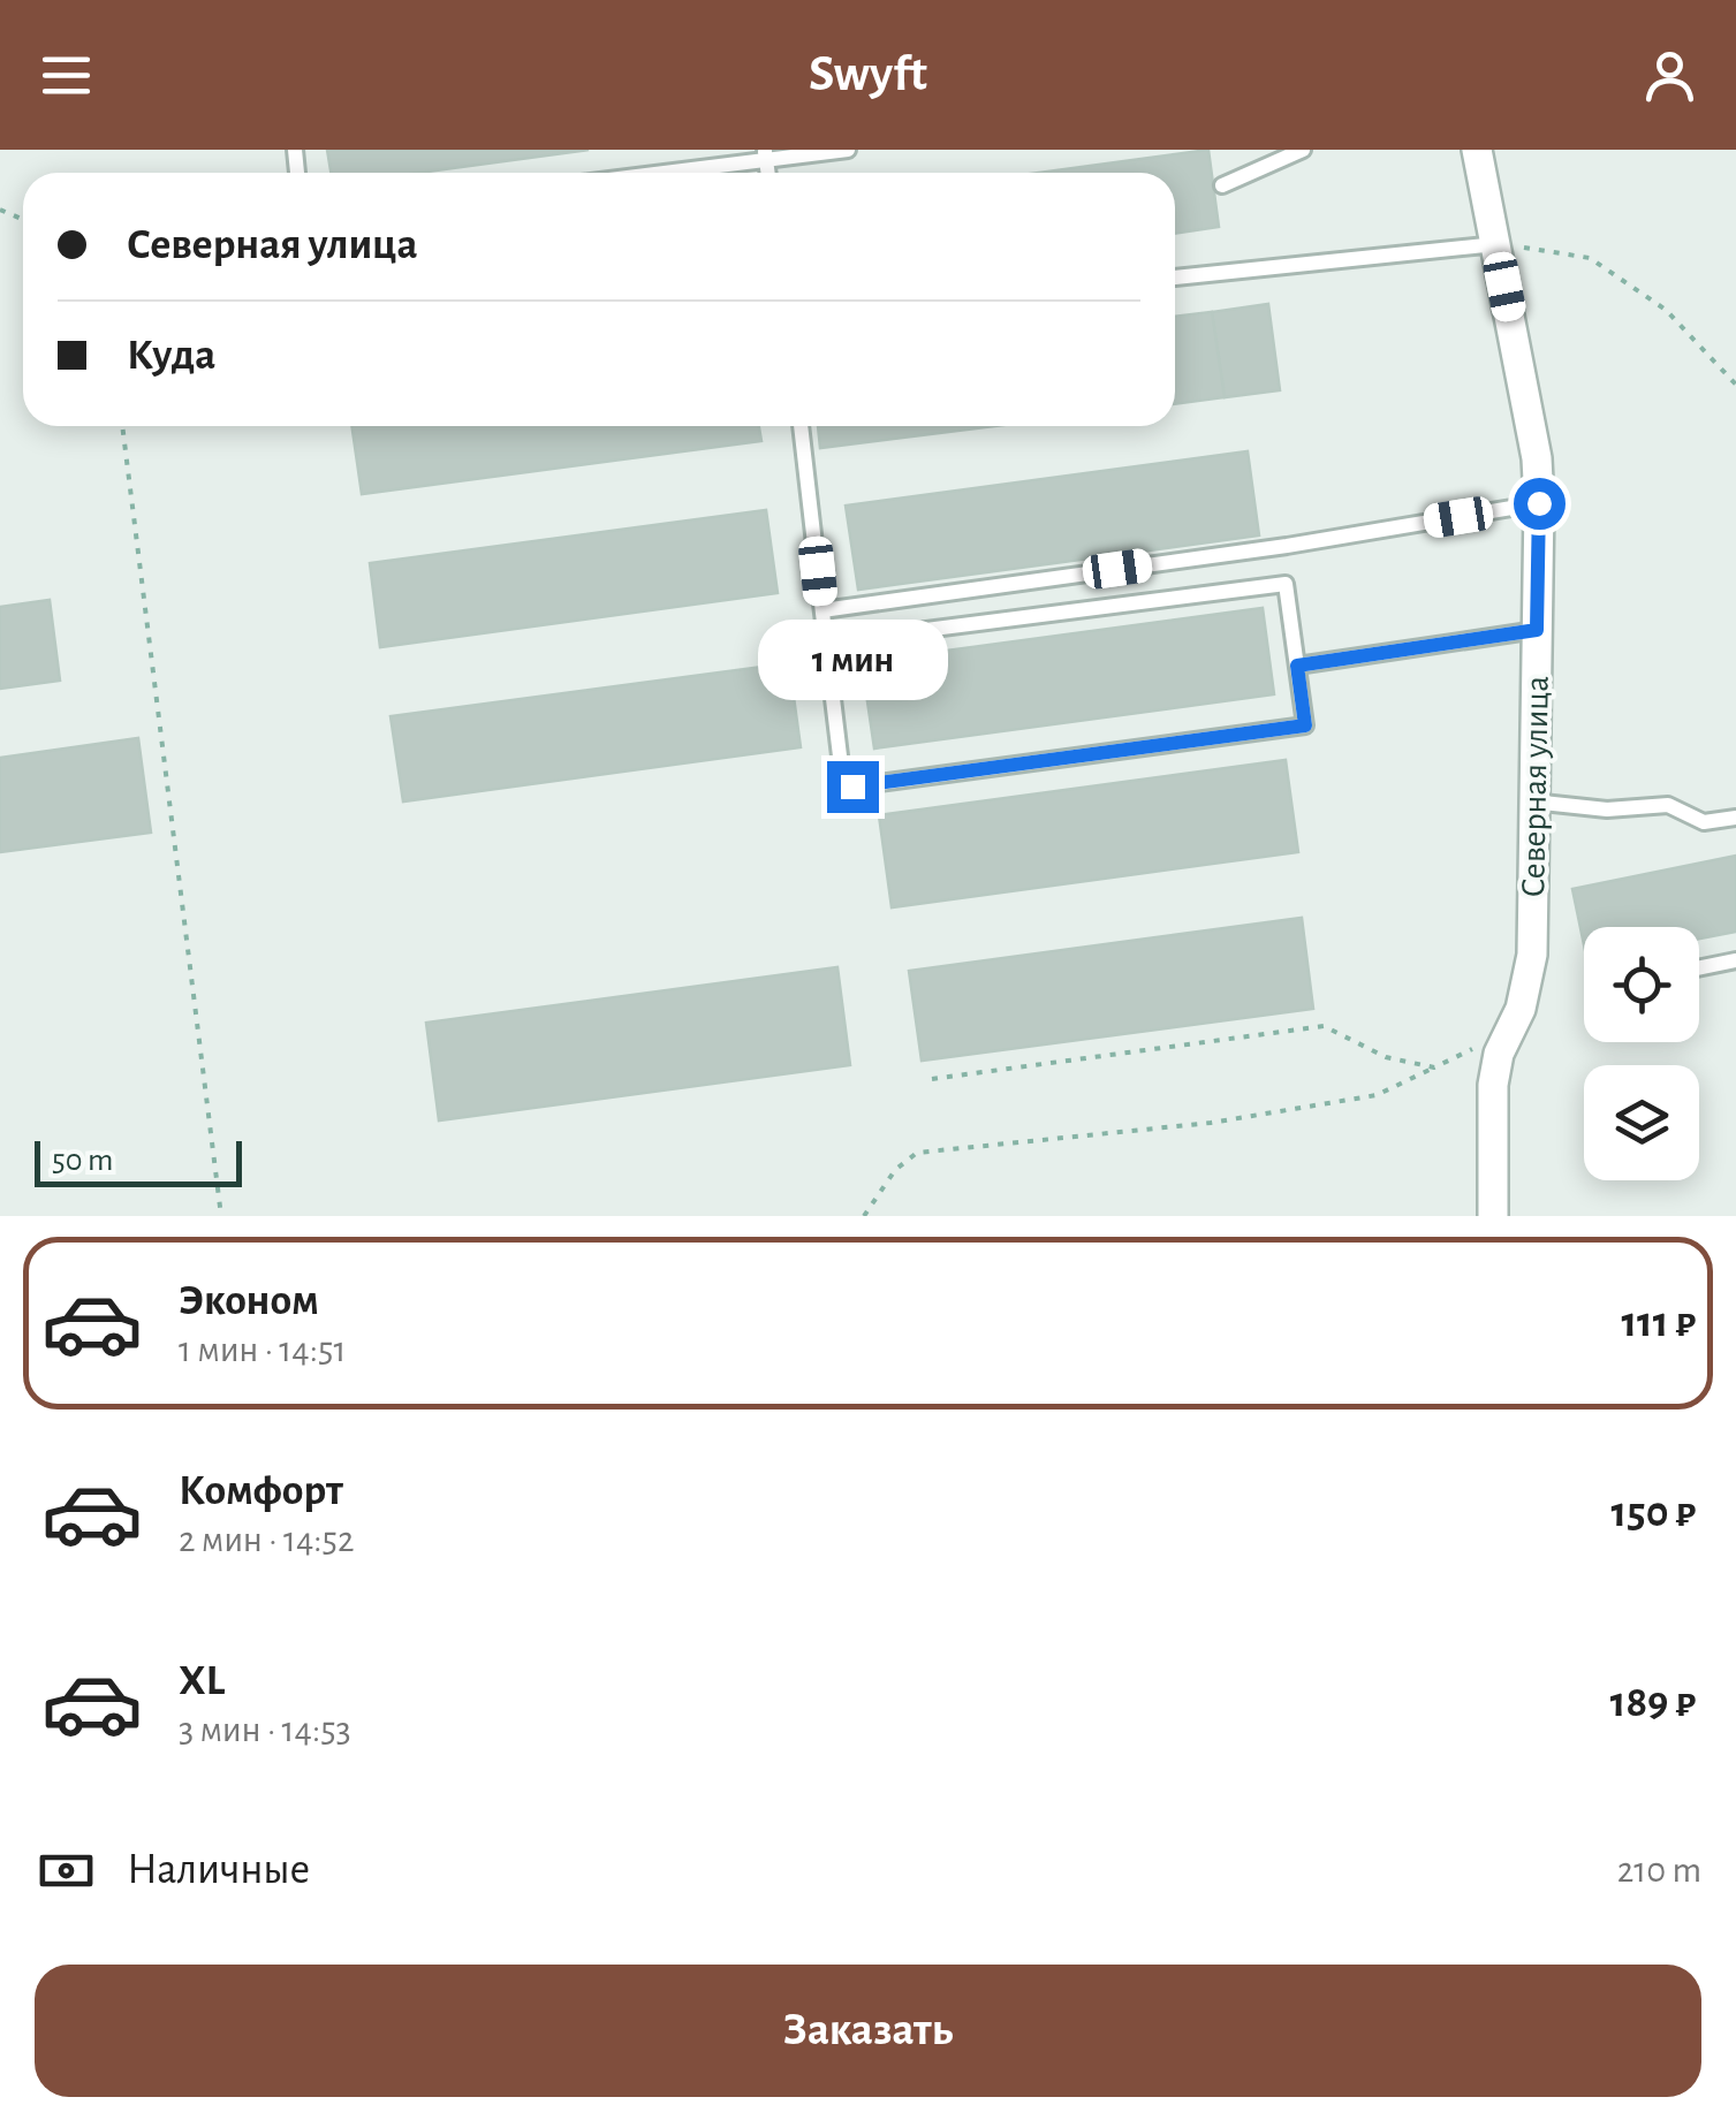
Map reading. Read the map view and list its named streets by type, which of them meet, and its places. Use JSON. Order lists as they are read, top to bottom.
{
  "streets": {
    "street": ["Северная улица"]
  },
  "scale_bar": "50 m",
  "page": {
    "header": "Swyft",
    "banner": ["Северная улица", "Куда"],
    "bubble": "1 мин",
    "scale": "50 m",
    "list": [
      {
        "name": "Эконом",
        "note": "1 мин · 14:51",
        "value": "111 ₽"
      },
      {
        "name": "Комфорт",
        "note": "2 мин · 14:52",
        "value": "150 ₽"
      },
      {
        "name": "XL",
        "note": "3 мин · 14:53",
        "value": "189 ₽"
      }
    ],
    "pay": ["Наличные", "210 m"],
    "buttons": "Заказать"
  }
}
